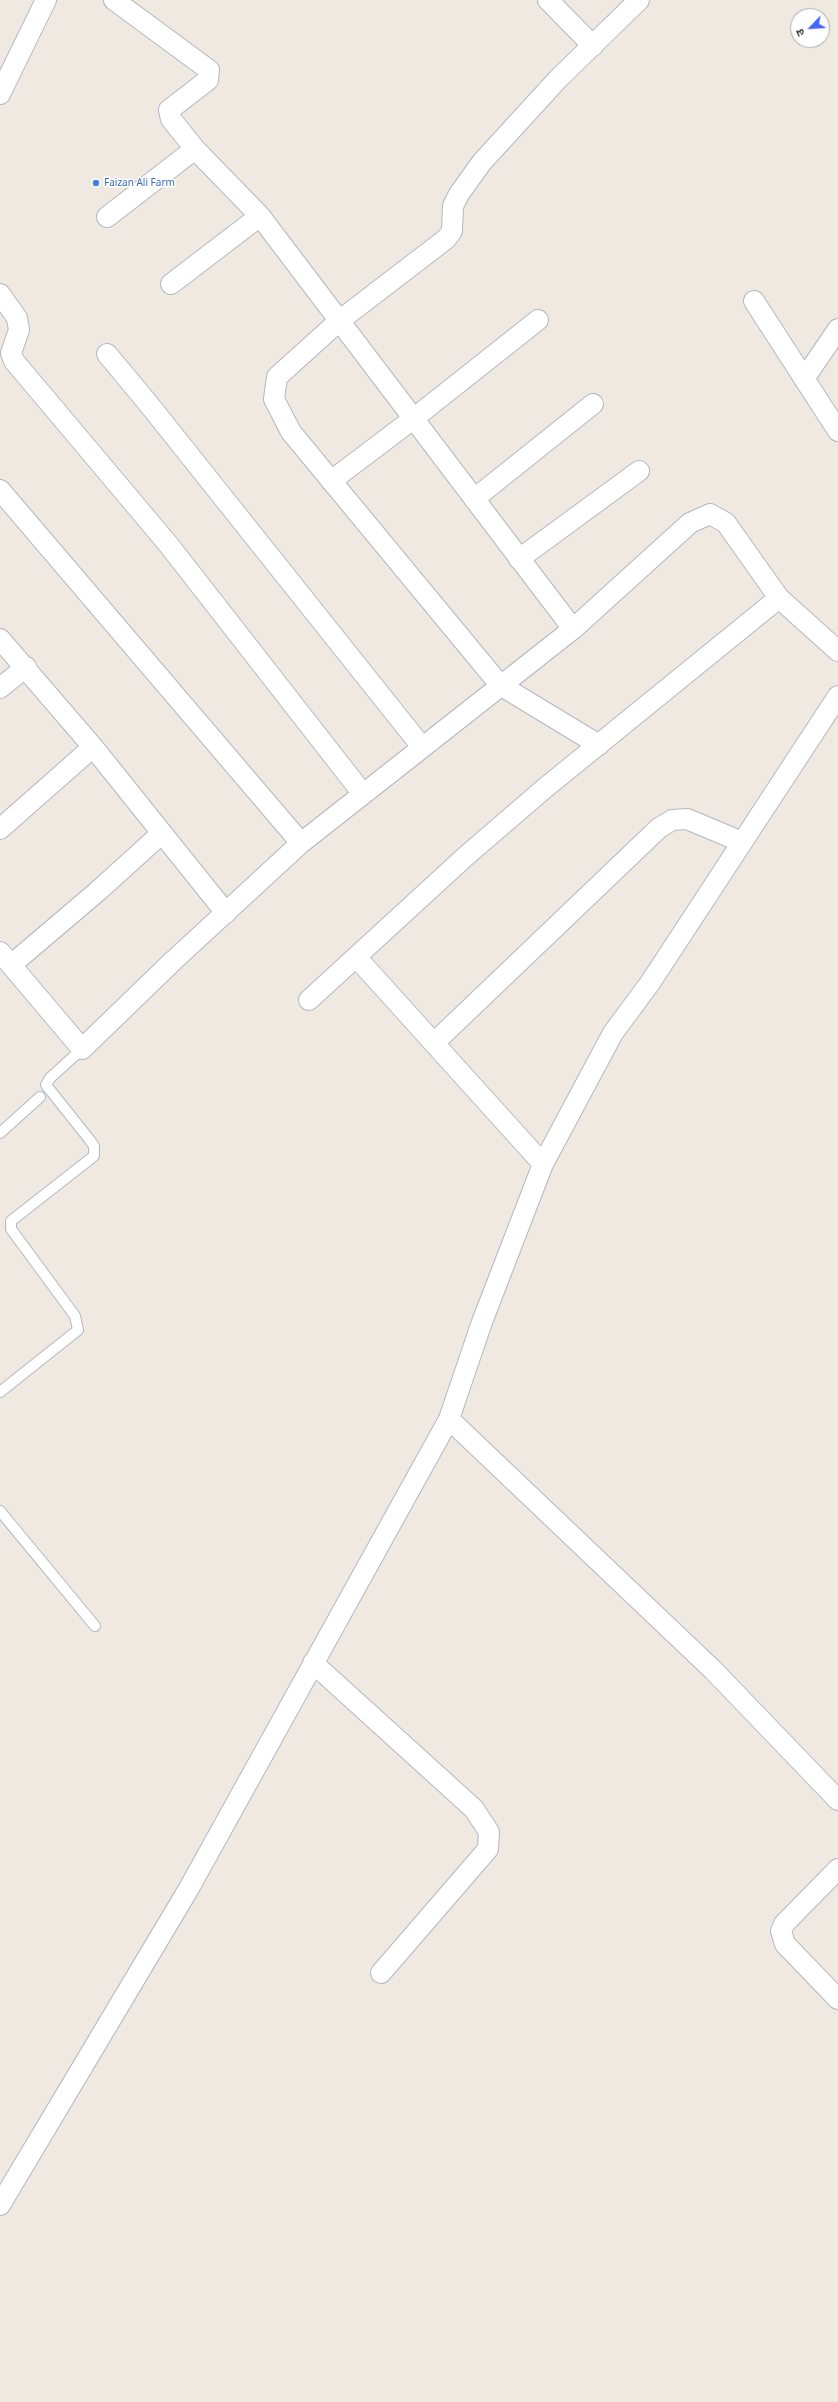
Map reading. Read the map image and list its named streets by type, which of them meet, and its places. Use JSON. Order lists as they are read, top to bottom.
{
  "places": ["Faizan Ali Farm"],
  "north": "bottom left"
}
